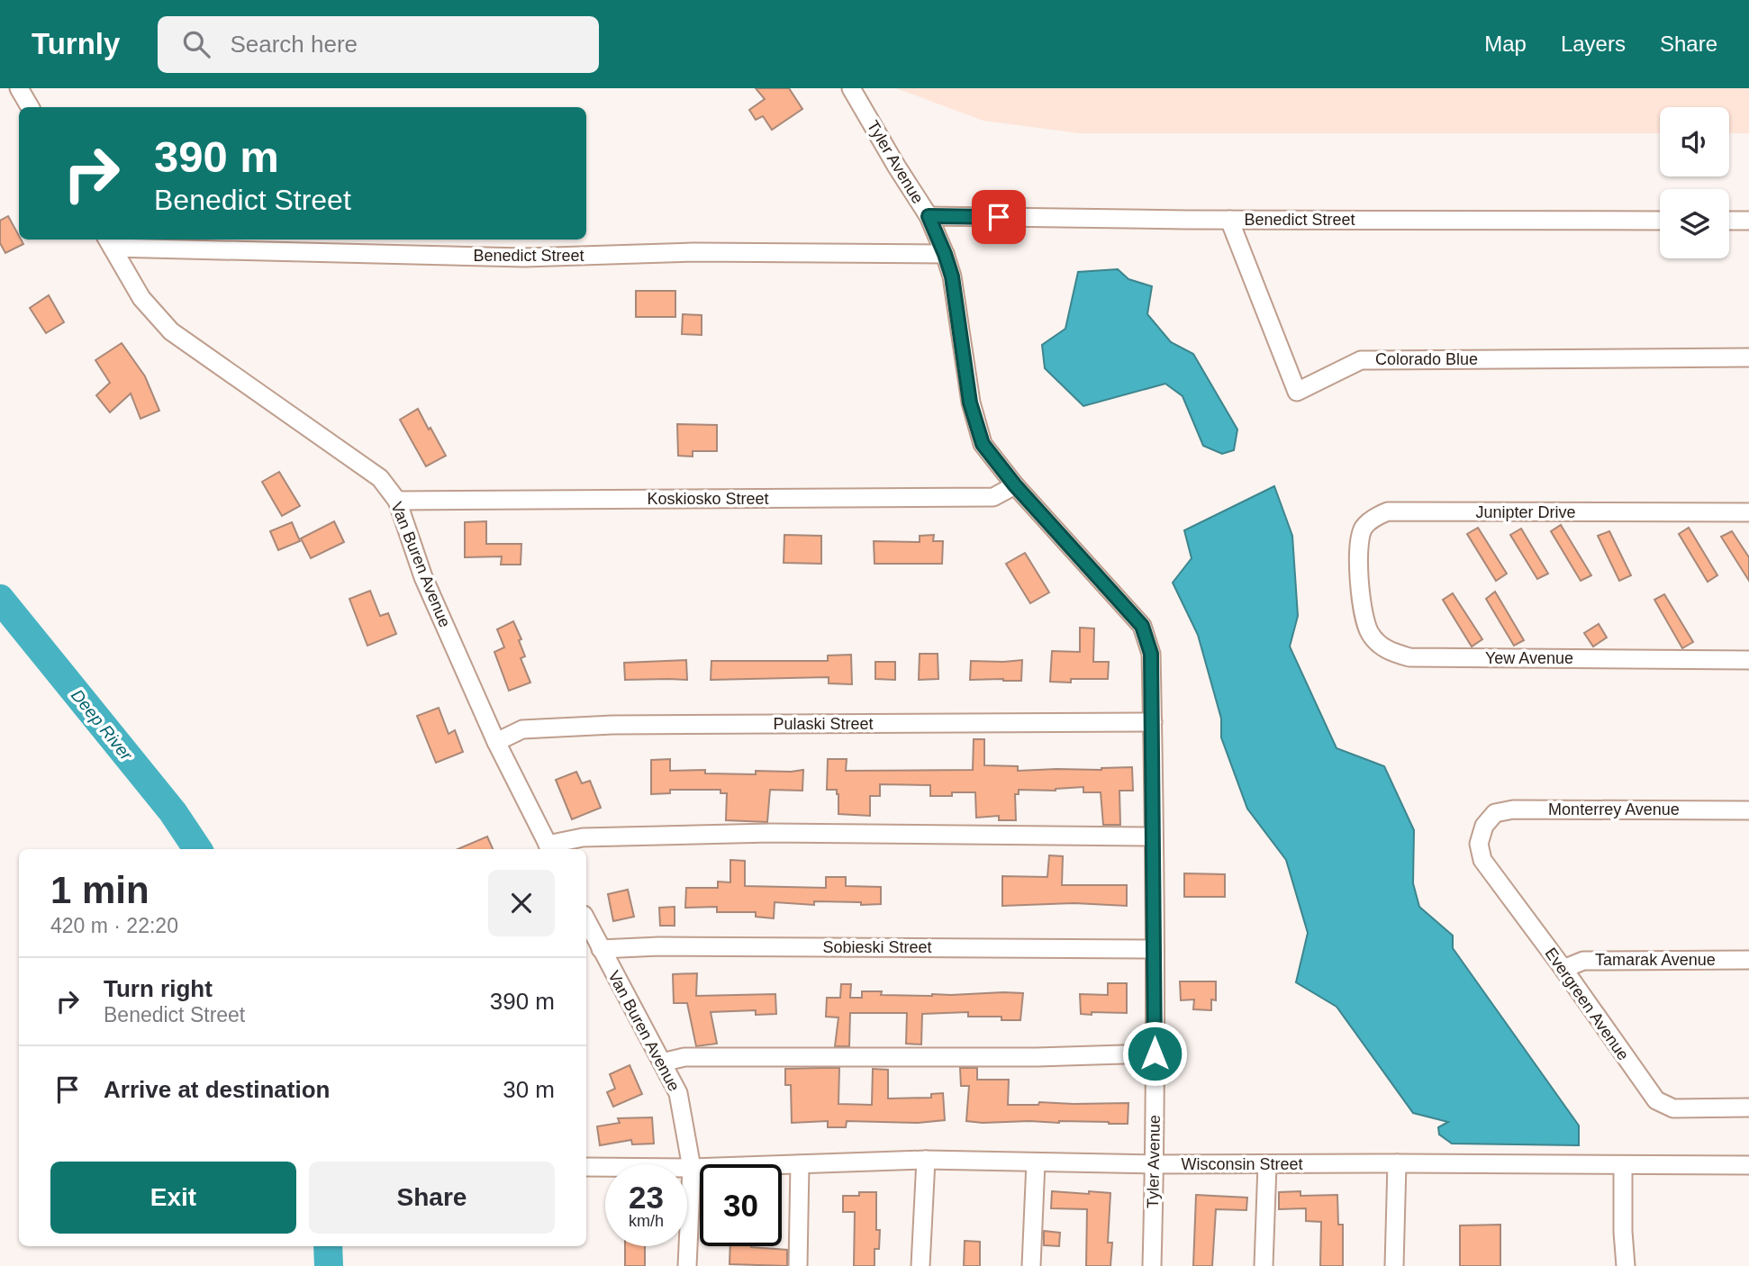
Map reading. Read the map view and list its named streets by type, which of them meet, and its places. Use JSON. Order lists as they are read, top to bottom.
{
  "streets": {
    "street": [
      "Tyler Avenue",
      "Benedict Street",
      "Colorado Blue",
      "Koskiosko Street",
      "Junipter Drive",
      "Van Buren Avenue",
      "Yew Avenue",
      "Pulaski Street",
      "Monterrey Avenue",
      "Sobieski Street",
      "Tamarak Avenue",
      "Evergreen Avenue",
      "Wisconsin Street"
    ]
  },
  "crossings": [
    ["Tyler Avenue", "Benedict Street"],
    ["Tyler Avenue", "Koskiosko Street"],
    ["Tyler Avenue", "Pulaski Street"],
    ["Tyler Avenue", "Sobieski Street"],
    ["Tyler Avenue", "Wisconsin Street"],
    ["Benedict Street", "Colorado Blue"],
    ["Benedict Street", "Van Buren Avenue"],
    ["Koskiosko Street", "Van Buren Avenue"],
    ["Junipter Drive", "Yew Avenue"],
    ["Van Buren Avenue", "Pulaski Street"],
    ["Van Buren Avenue", "Sobieski Street"],
    ["Van Buren Avenue", "Wisconsin Street"],
    ["Monterrey Avenue", "Evergreen Avenue"],
    ["Tamarak Avenue", "Evergreen Avenue"]
  ],
  "water": ["Deep River"],
  "page": {
    "header": "Turnly",
    "search": "Search here",
    "nav": ["Map", "Layers", "Share"],
    "turn": ["390 m", "Benedict Street"],
    "heading": ["1 min", "420 m · 22:20"],
    "list": [
      {
        "name": "Turn right",
        "note": "Benedict Street",
        "value": "390 m"
      },
      {
        "name": "Arrive at destination",
        "value": "30 m"
      }
    ],
    "buttons": ["Exit", "Share"],
    "speed": "23 km/h",
    "limit": "30"
  }
}
